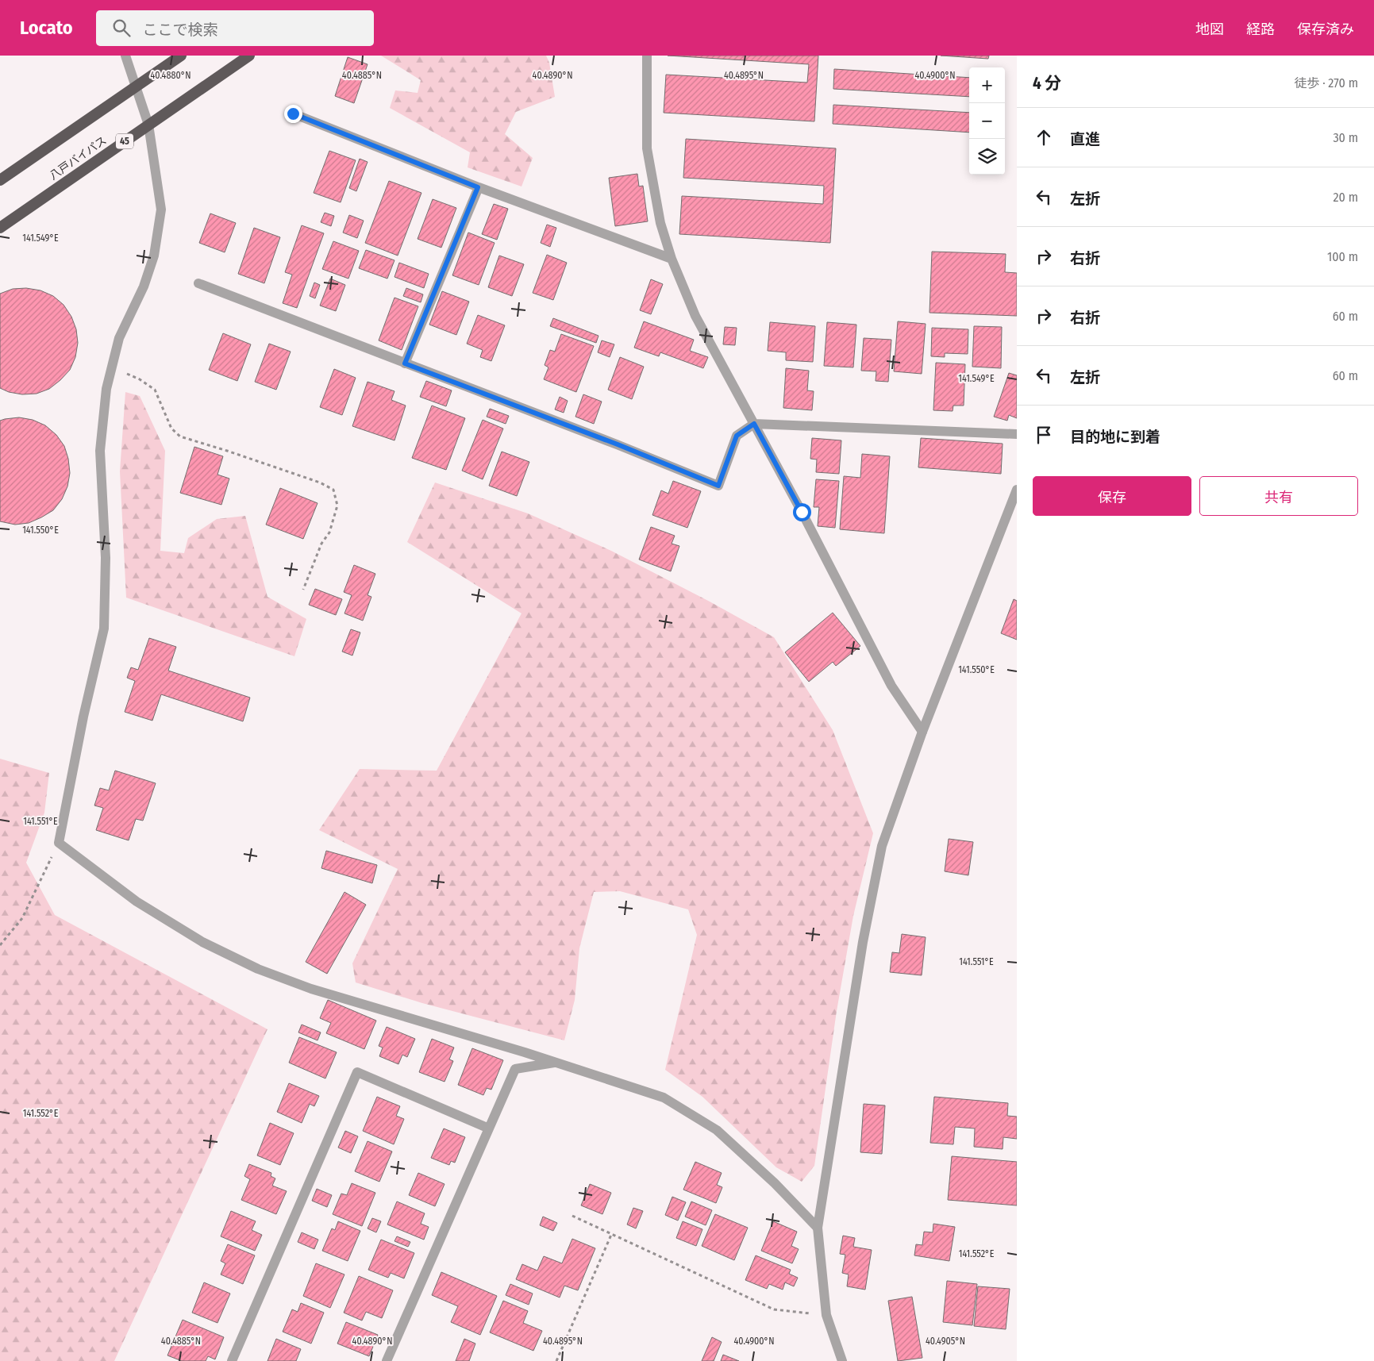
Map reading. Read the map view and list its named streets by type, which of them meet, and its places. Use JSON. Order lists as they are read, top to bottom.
{
  "streets": {
    "highway": ["45", "八戸バイパス"]
  },
  "page": {
    "header": "Locato",
    "search": "ここで検索",
    "nav": ["地図", "経路", "保存済み"],
    "heading": ["4 分", "徒歩 · 270 m"],
    "map_buttons": ["+", "−"],
    "list": [
      ["直進", "30 m"],
      ["左折", "20 m"],
      ["右折", "100 m"],
      ["右折", "60 m"],
      ["左折", "60 m"],
      "目的地に到着"
    ],
    "buttons": ["保存", "共有"]
  },
  "coordinates": [
    "40.4880°N",
    "40.4885°N",
    "40.4890°N",
    "40.4895°N",
    "40.4900°N",
    "141.549°E",
    "141.550°E",
    "141.551°E",
    "141.552°E",
    "40.4905°N"
  ]
}
